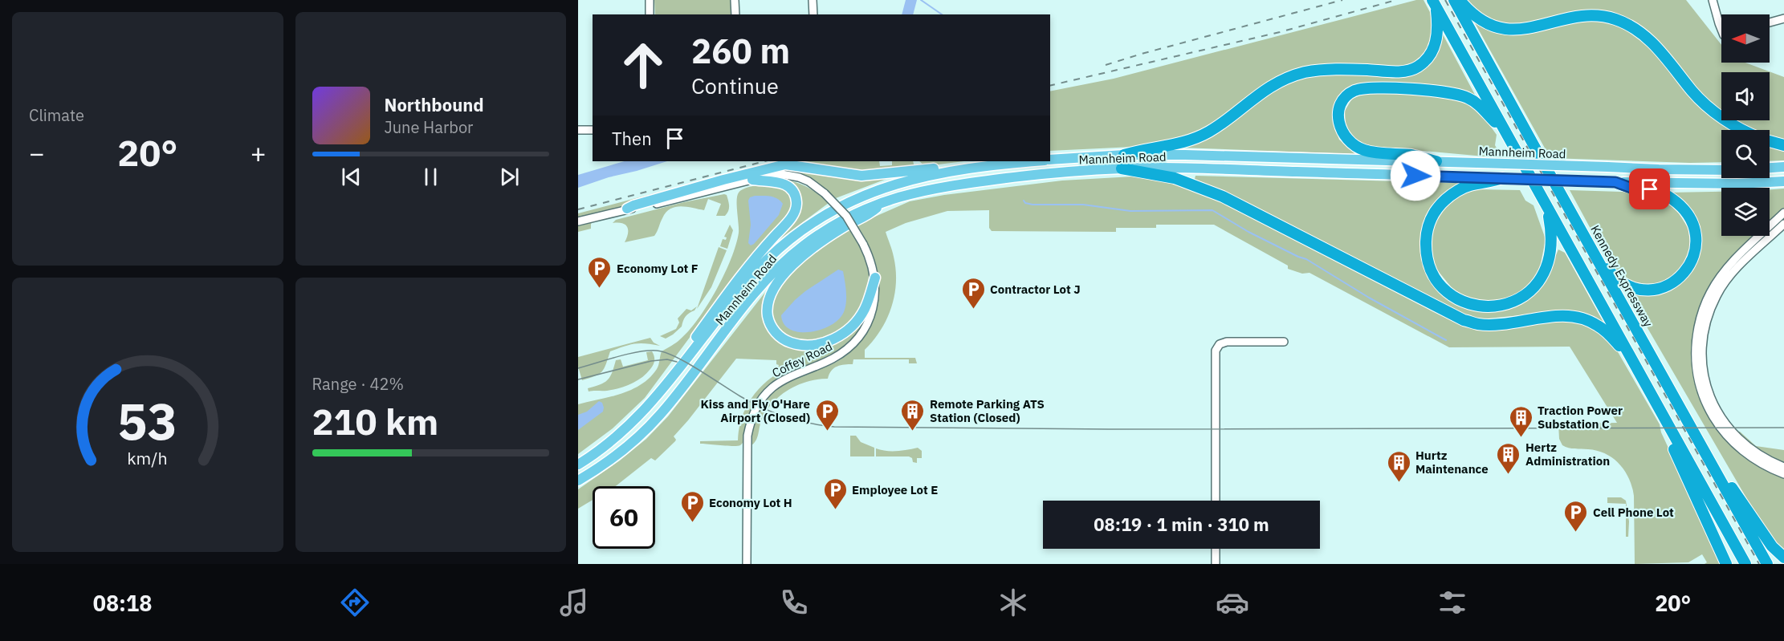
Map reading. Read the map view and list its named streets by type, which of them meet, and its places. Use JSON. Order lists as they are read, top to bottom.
{
  "streets": {
    "highway": ["Kennedy Expressway"],
    "main road": ["Mannheim Road"],
    "street": ["Coffey Road"]
  },
  "places": {
    "parking": [
      "Economy Lot F",
      "Contractor Lot J",
      "Kiss and Fly O'Hare Airport (Closed)",
      "Employee Lot E",
      "Economy Lot H",
      "Cell Phone Lot"
    ],
    "building": [
      "Remote Parking ATS Station (Closed)",
      "Traction Power Substation C",
      "Hertz Administration",
      "Hurtz Maintenance"
    ]
  },
  "north": "left",
  "page": {
    "tile": [
      "Climate",
      ["Range · 42%", "210 km"]
    ],
    "turn": ["260 m", "Continue"],
    "song": ["Northbound", "June Harbor"],
    "then": "Then",
    "heat": ["−", "20°", "+"],
    "limit": "60",
    "trip": "08:19 · 1 min · 310 m",
    "tabs": ["08:18", "20°"],
    "gauge": ["53", "km/h"]
  }
}
